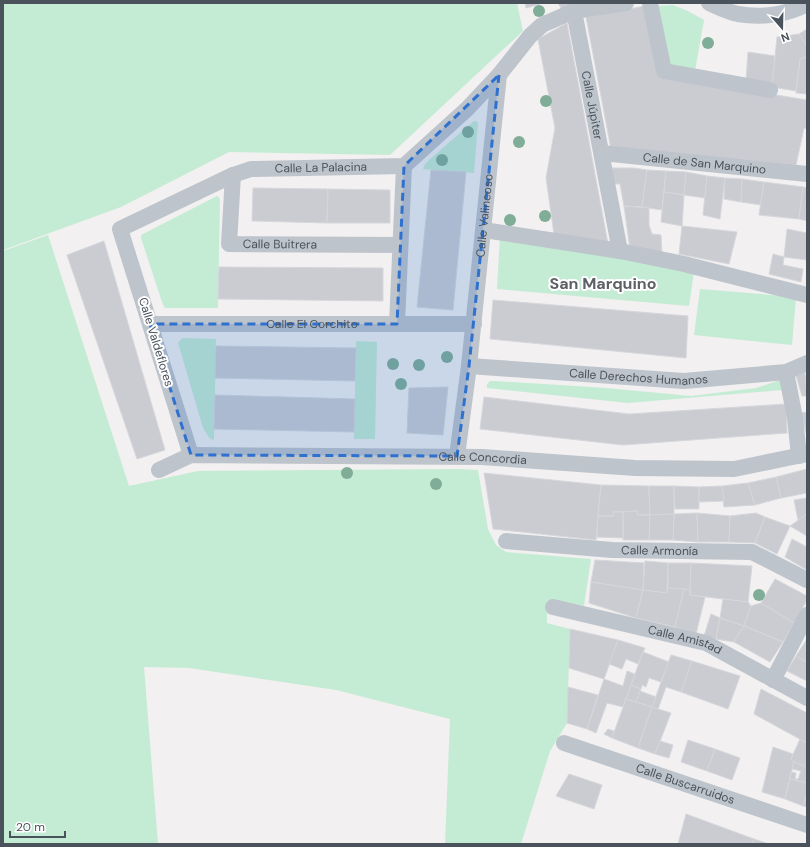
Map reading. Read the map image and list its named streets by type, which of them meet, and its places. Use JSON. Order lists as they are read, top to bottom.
{
  "streets": {
    "street": [
      "Calle Júpiter",
      "Calle de San Marquino",
      "Calle La Palacina",
      "Calle Valincoso",
      "Calle Buitrera",
      "Calle El Corchito",
      "Calle Valdeflores",
      "Calle Derechos Humanos",
      "Calle Concordia",
      "Calle Armonía",
      "Calle Amistad",
      "Calle Buscarruidos"
    ]
  },
  "crossings": [
    ["Calle Júpiter", "Calle de San Marquino"],
    ["Calle La Palacina", "Calle Buitrera"],
    ["Calle La Palacina", "Calle Valdeflores"],
    ["Calle Valincoso", "Calle El Corchito"],
    ["Calle Valincoso", "Calle Derechos Humanos"],
    ["Calle Valincoso", "Calle Concordia"],
    ["Calle El Corchito", "Calle Valdeflores"],
    ["Calle Valdeflores", "Calle Concordia"]
  ],
  "districts": ["San Marquino"],
  "scale_bar": "20 m",
  "north": "bottom"
}
